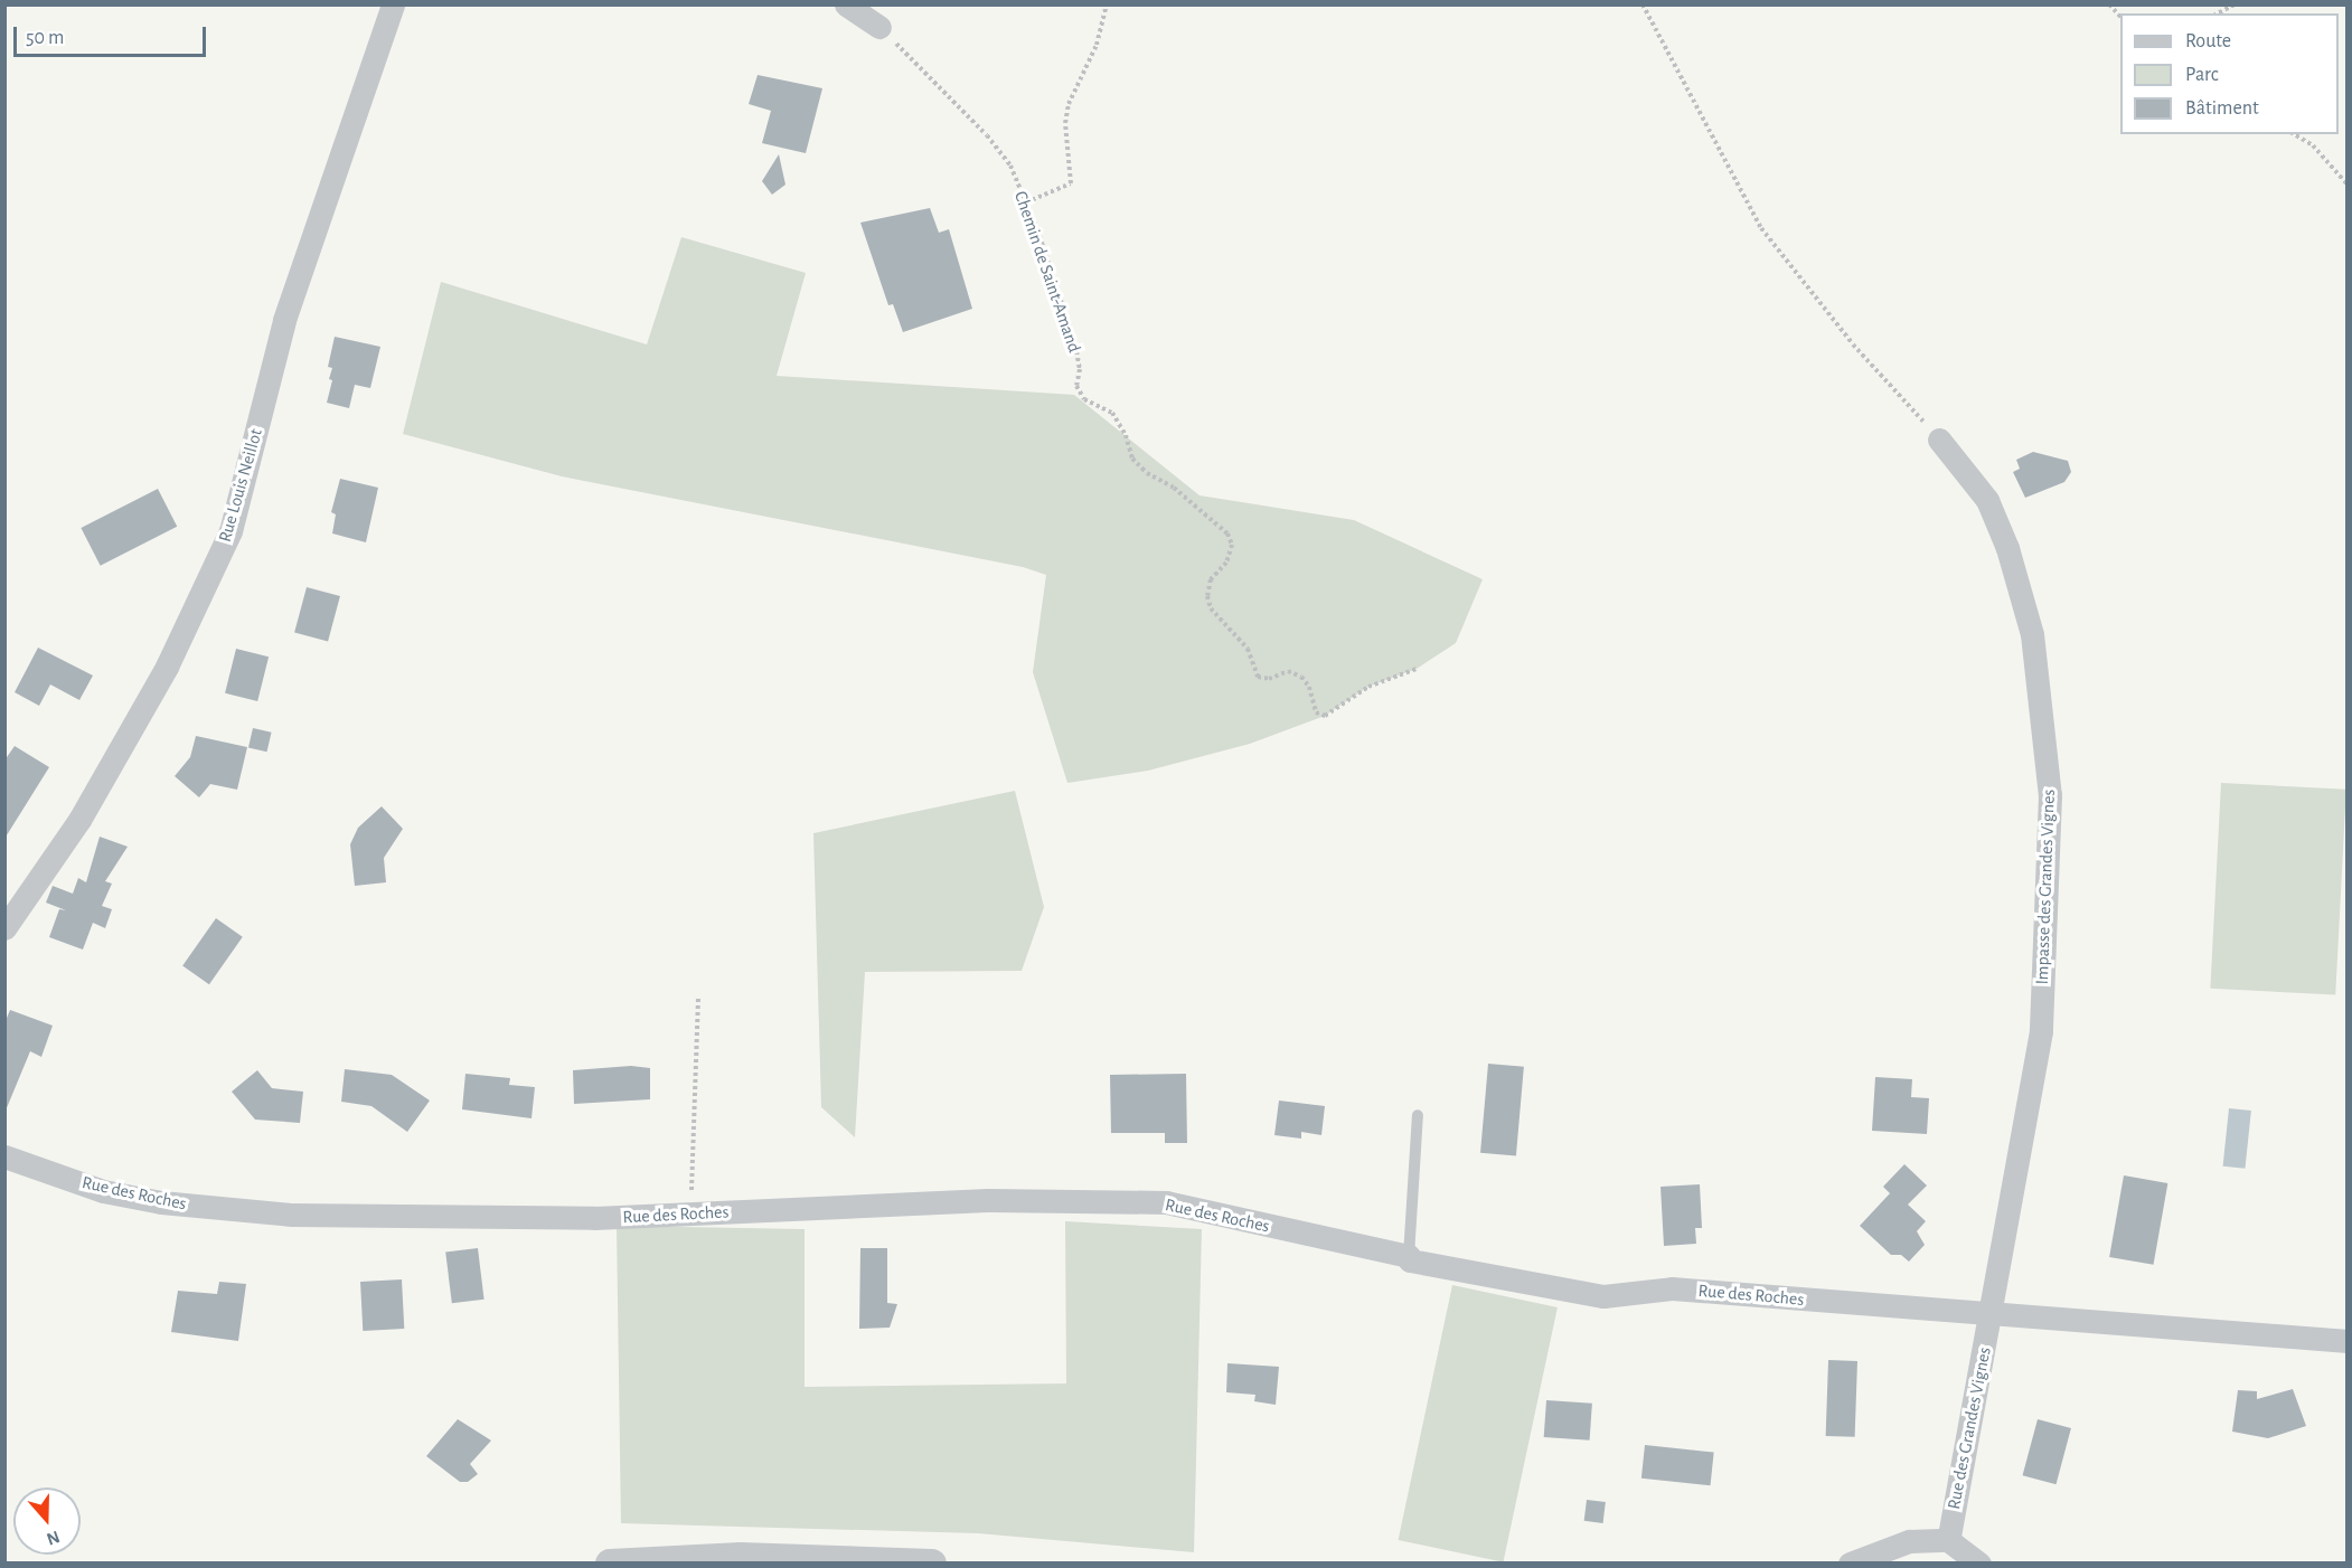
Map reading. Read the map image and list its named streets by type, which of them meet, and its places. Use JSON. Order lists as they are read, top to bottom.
{
  "streets": {
    "street": [
      "Rue Louis Neillot",
      "Impasse des Grandes Vignes",
      "Rue des Roches",
      "Rue des Grandes Vignes"
    ],
    "path": ["Chemin de Saint-Amand"]
  },
  "crossings": [
    ["Impasse des Grandes Vignes", "Rue des Roches"],
    ["Impasse des Grandes Vignes", "Rue des Grandes Vignes"],
    ["Rue des Roches", "Rue des Grandes Vignes"]
  ],
  "legend": ["Route", "Parc", "Bâtiment"],
  "scale_bar": "50 m",
  "north": "bottom"
}
